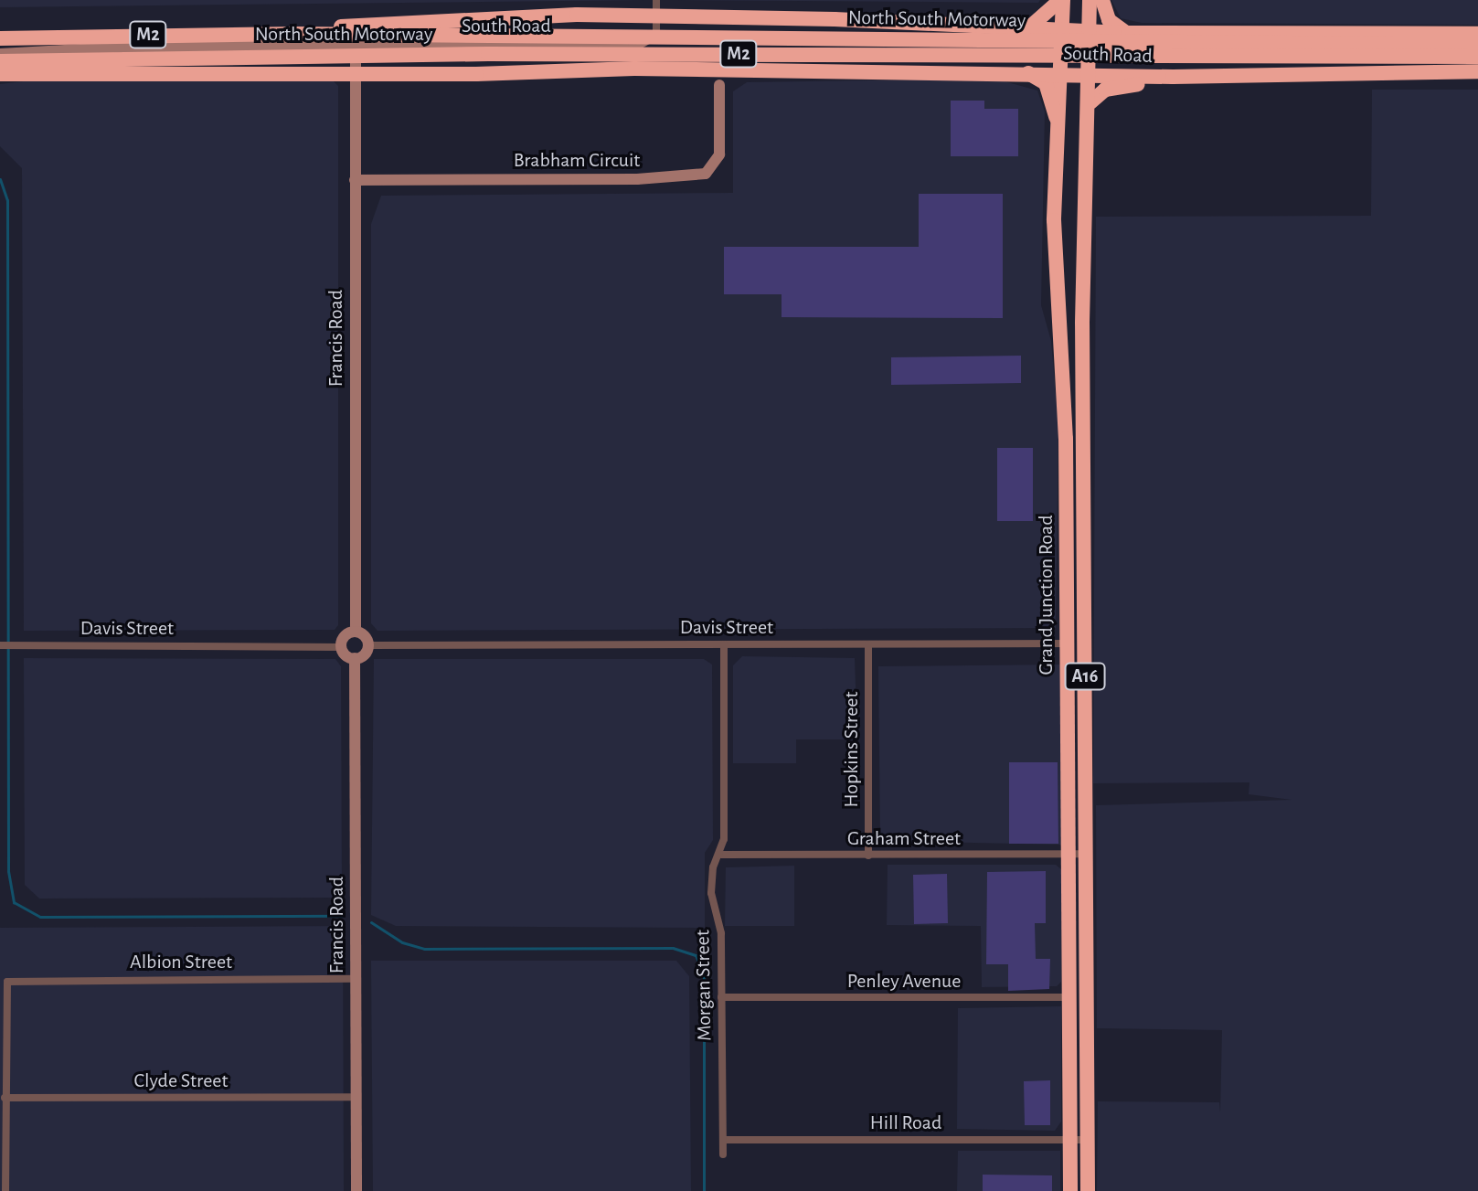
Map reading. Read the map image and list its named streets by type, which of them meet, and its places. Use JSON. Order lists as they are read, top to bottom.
{
  "streets": {
    "highway": [
      "North South Motorway",
      "South Road",
      "M2",
      "Grand Junction Road",
      "A16"
    ],
    "street": [
      "Brabham Circuit",
      "Francis Road",
      "Davis Street",
      "Hopkins Street",
      "Graham Street",
      "Albion Street",
      "Penley Avenue",
      "Morgan Street",
      "Clyde Street",
      "Hill Road"
    ]
  },
  "crossings": [
    ["North South Motorway", "South Road"],
    ["South Road", "Francis Road"],
    ["South Road", "Grand Junction Road"],
    ["Brabham Circuit", "Francis Road"],
    ["Francis Road", "Albion Street"],
    ["Francis Road", "Clyde Street"],
    ["Grand Junction Road", "Davis Street"],
    ["Grand Junction Road", "Graham Street"],
    ["Grand Junction Road", "Penley Avenue"],
    ["Grand Junction Road", "Hill Road"],
    ["Davis Street", "Hopkins Street"],
    ["Davis Street", "Morgan Street"],
    ["Hopkins Street", "Graham Street"],
    ["Graham Street", "Morgan Street"],
    ["Albion Street", "Clyde Street"],
    ["Penley Avenue", "Morgan Street"],
    ["Morgan Street", "Hill Road"]
  ]
}
